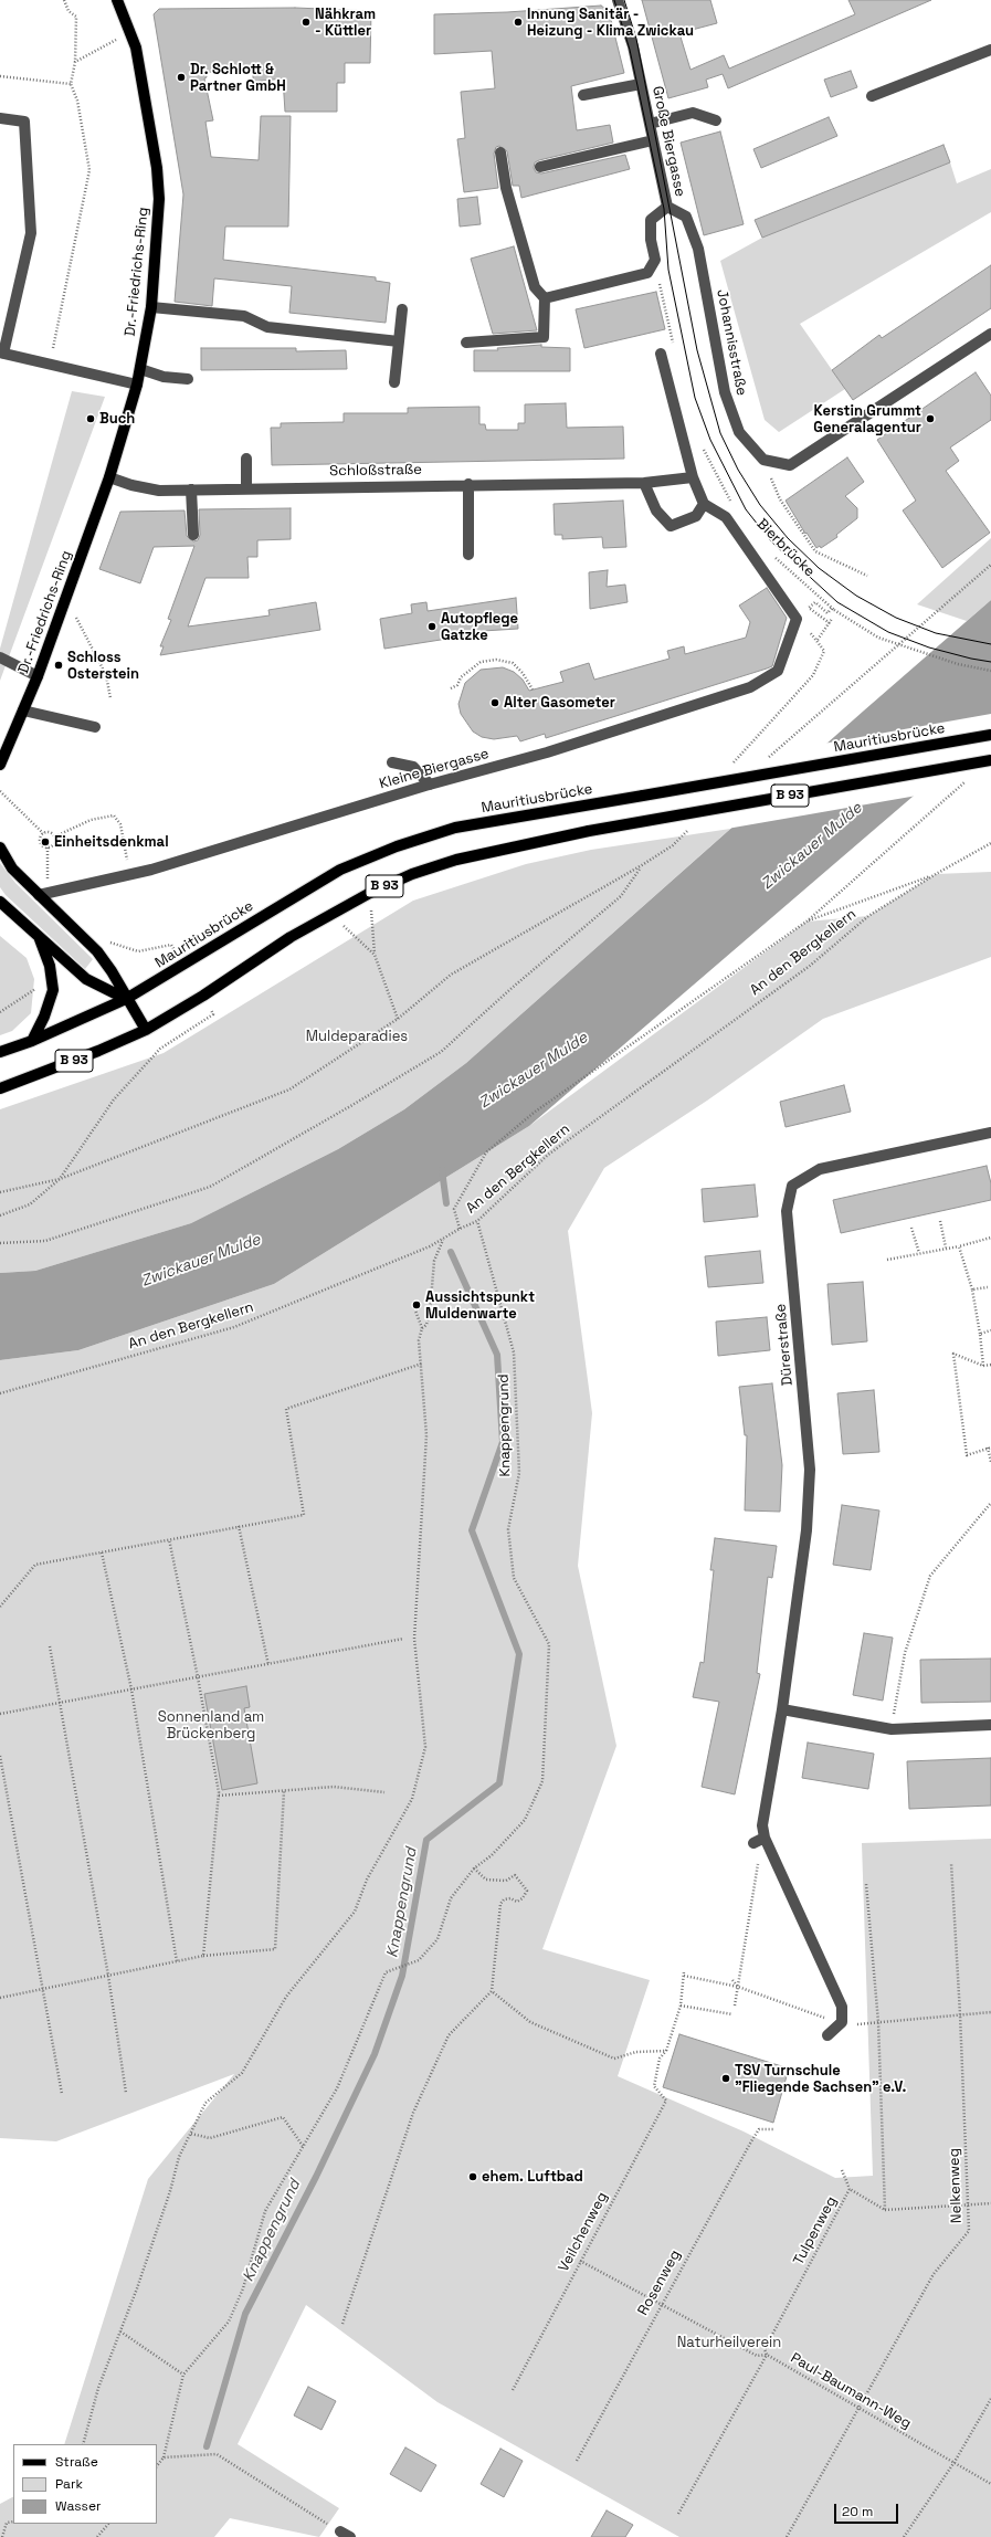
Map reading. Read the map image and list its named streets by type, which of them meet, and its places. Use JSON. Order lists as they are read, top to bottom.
{
  "streets": {
    "main road": ["Dr.-Friedrichs-Ring", "Mauritiusbrücke", "B 93"],
    "street": [
      "Große Biergasse",
      "Johannisstraße",
      "Schloßstraße",
      "Kleine Biergasse",
      "Dürerstraße"
    ],
    "path": [
      "Bierbrücke",
      "An den Bergkellern",
      "Knappengrund",
      "Nelkenweg",
      "Tulpenweg",
      "Veilchenweg",
      "Rosenweg",
      "Paul-Baumann-Weg"
    ]
  },
  "crossings": [
    ["Große Biergasse", "Johannisstraße"],
    ["Dr.-Friedrichs-Ring", "Schloßstraße"],
    ["Mauritiusbrücke", "B 93"],
    ["An den Bergkellern", "Knappengrund"],
    ["Nelkenweg", "Paul-Baumann-Weg"],
    ["Tulpenweg", "Paul-Baumann-Weg"],
    ["Veilchenweg", "Paul-Baumann-Weg"],
    ["Rosenweg", "Paul-Baumann-Weg"]
  ],
  "water": ["Zwickauer Mulde", "Knappengrund"],
  "parks": ["Muldeparadies", "Sonnenland am Brückenberg", "Naturheilverein"],
  "places": [
    "Nähkram - Küttler",
    "Innung Sanitär - Heizung - Klima Zwickau",
    "Dr. Schlott & Partner GmbH",
    "Buch",
    "Kerstin Grummt Generalagentur",
    "Autopflege Gatzke",
    "Schloss Osterstein",
    "Alter Gasometer",
    "Einheitsdenkmal",
    "Aussichtspunkt Muldenwarte",
    "TSV Turnschule \"Fliegende Sachsen\" e.V.",
    "ehem. Luftbad"
  ],
  "legend": ["Straße", "Park", "Wasser"],
  "scale_bar": "20 m"
}
